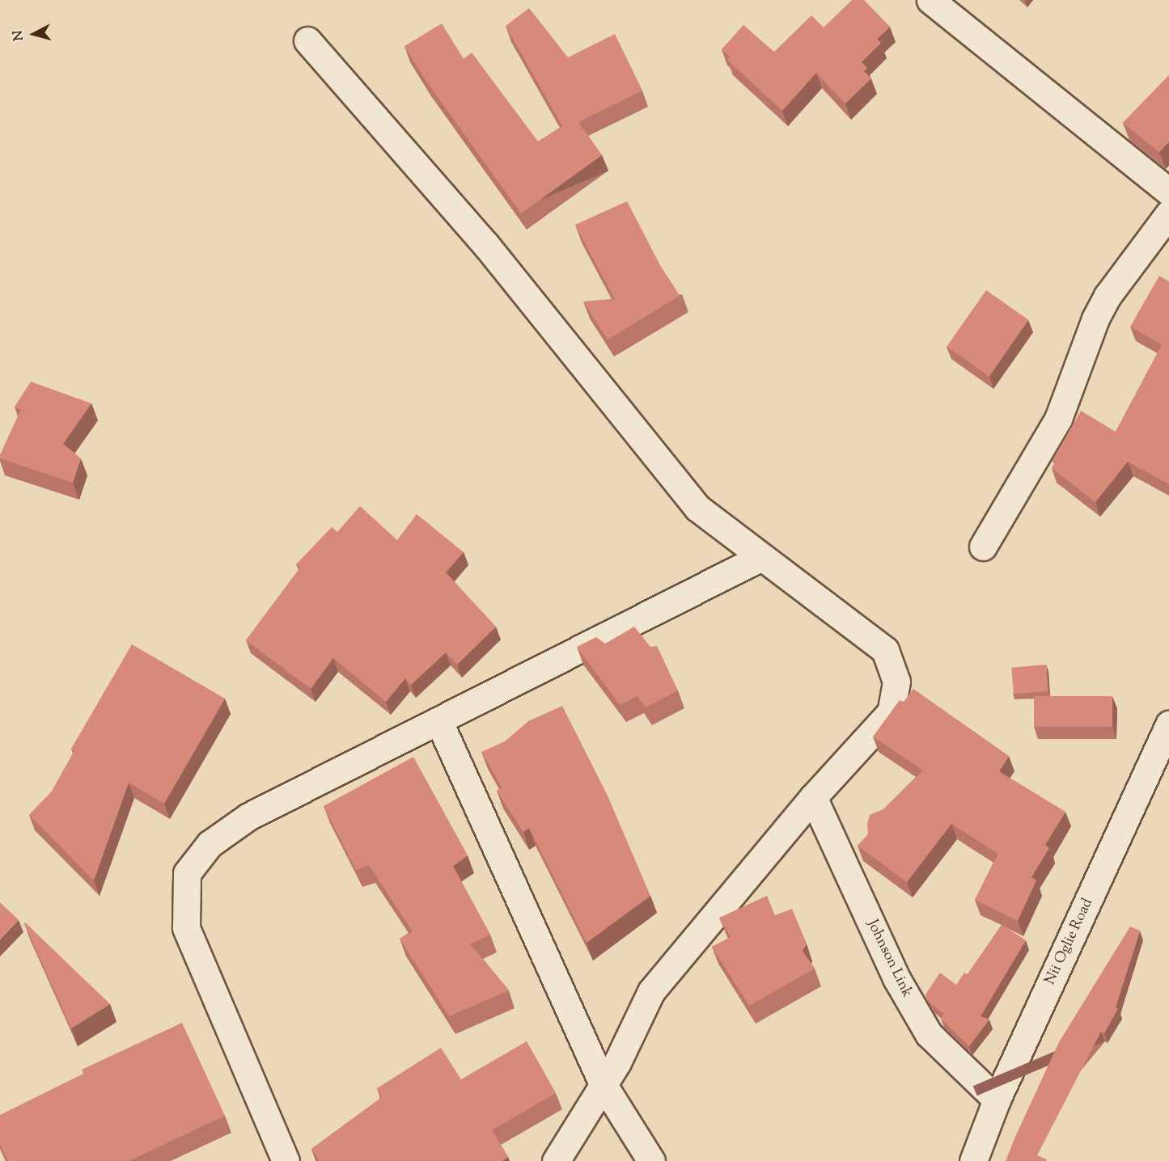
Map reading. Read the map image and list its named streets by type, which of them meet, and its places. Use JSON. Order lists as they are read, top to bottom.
{
  "streets": {
    "street": ["Nii Oglie Road", "Johnson Link"]
  },
  "crossings": [
    ["Nii Oglie Road", "Johnson Link"]
  ],
  "north": "left"
}
